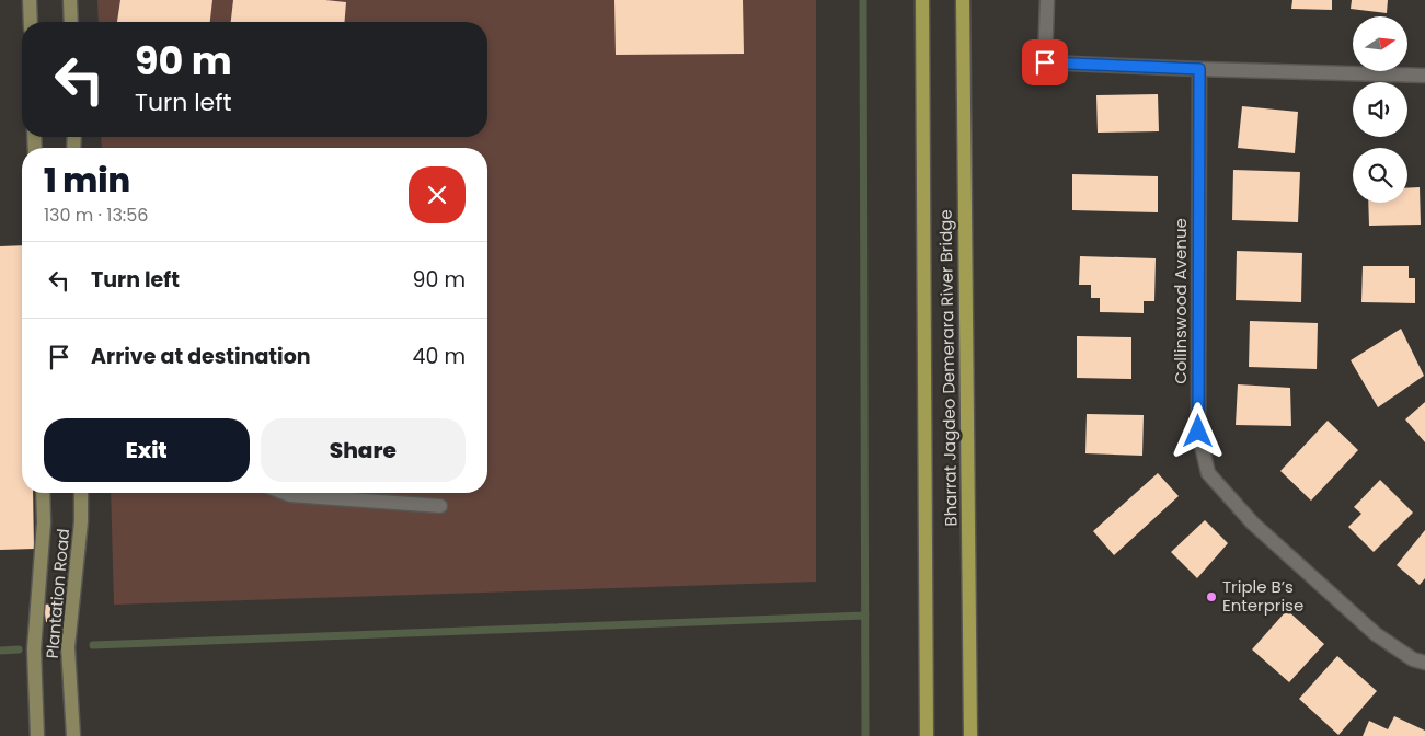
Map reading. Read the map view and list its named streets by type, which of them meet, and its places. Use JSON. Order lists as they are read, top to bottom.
{
  "streets": {
    "main road": ["Bharrat Jagdeo Demerara River Bridge"],
    "street": ["Collinswood Avenue", "Plantation Road"]
  },
  "places": ["Triple B’s Enterprise"],
  "north": "right",
  "page": {
    "turn": ["90 m", "Turn left"],
    "heading": ["1 min", "130 m · 13:56"],
    "list": [
      {
        "name": "Turn left",
        "value": "90 m"
      },
      {
        "name": "Arrive at destination",
        "value": "40 m"
      }
    ],
    "buttons": ["Exit", "Share"]
  }
}
